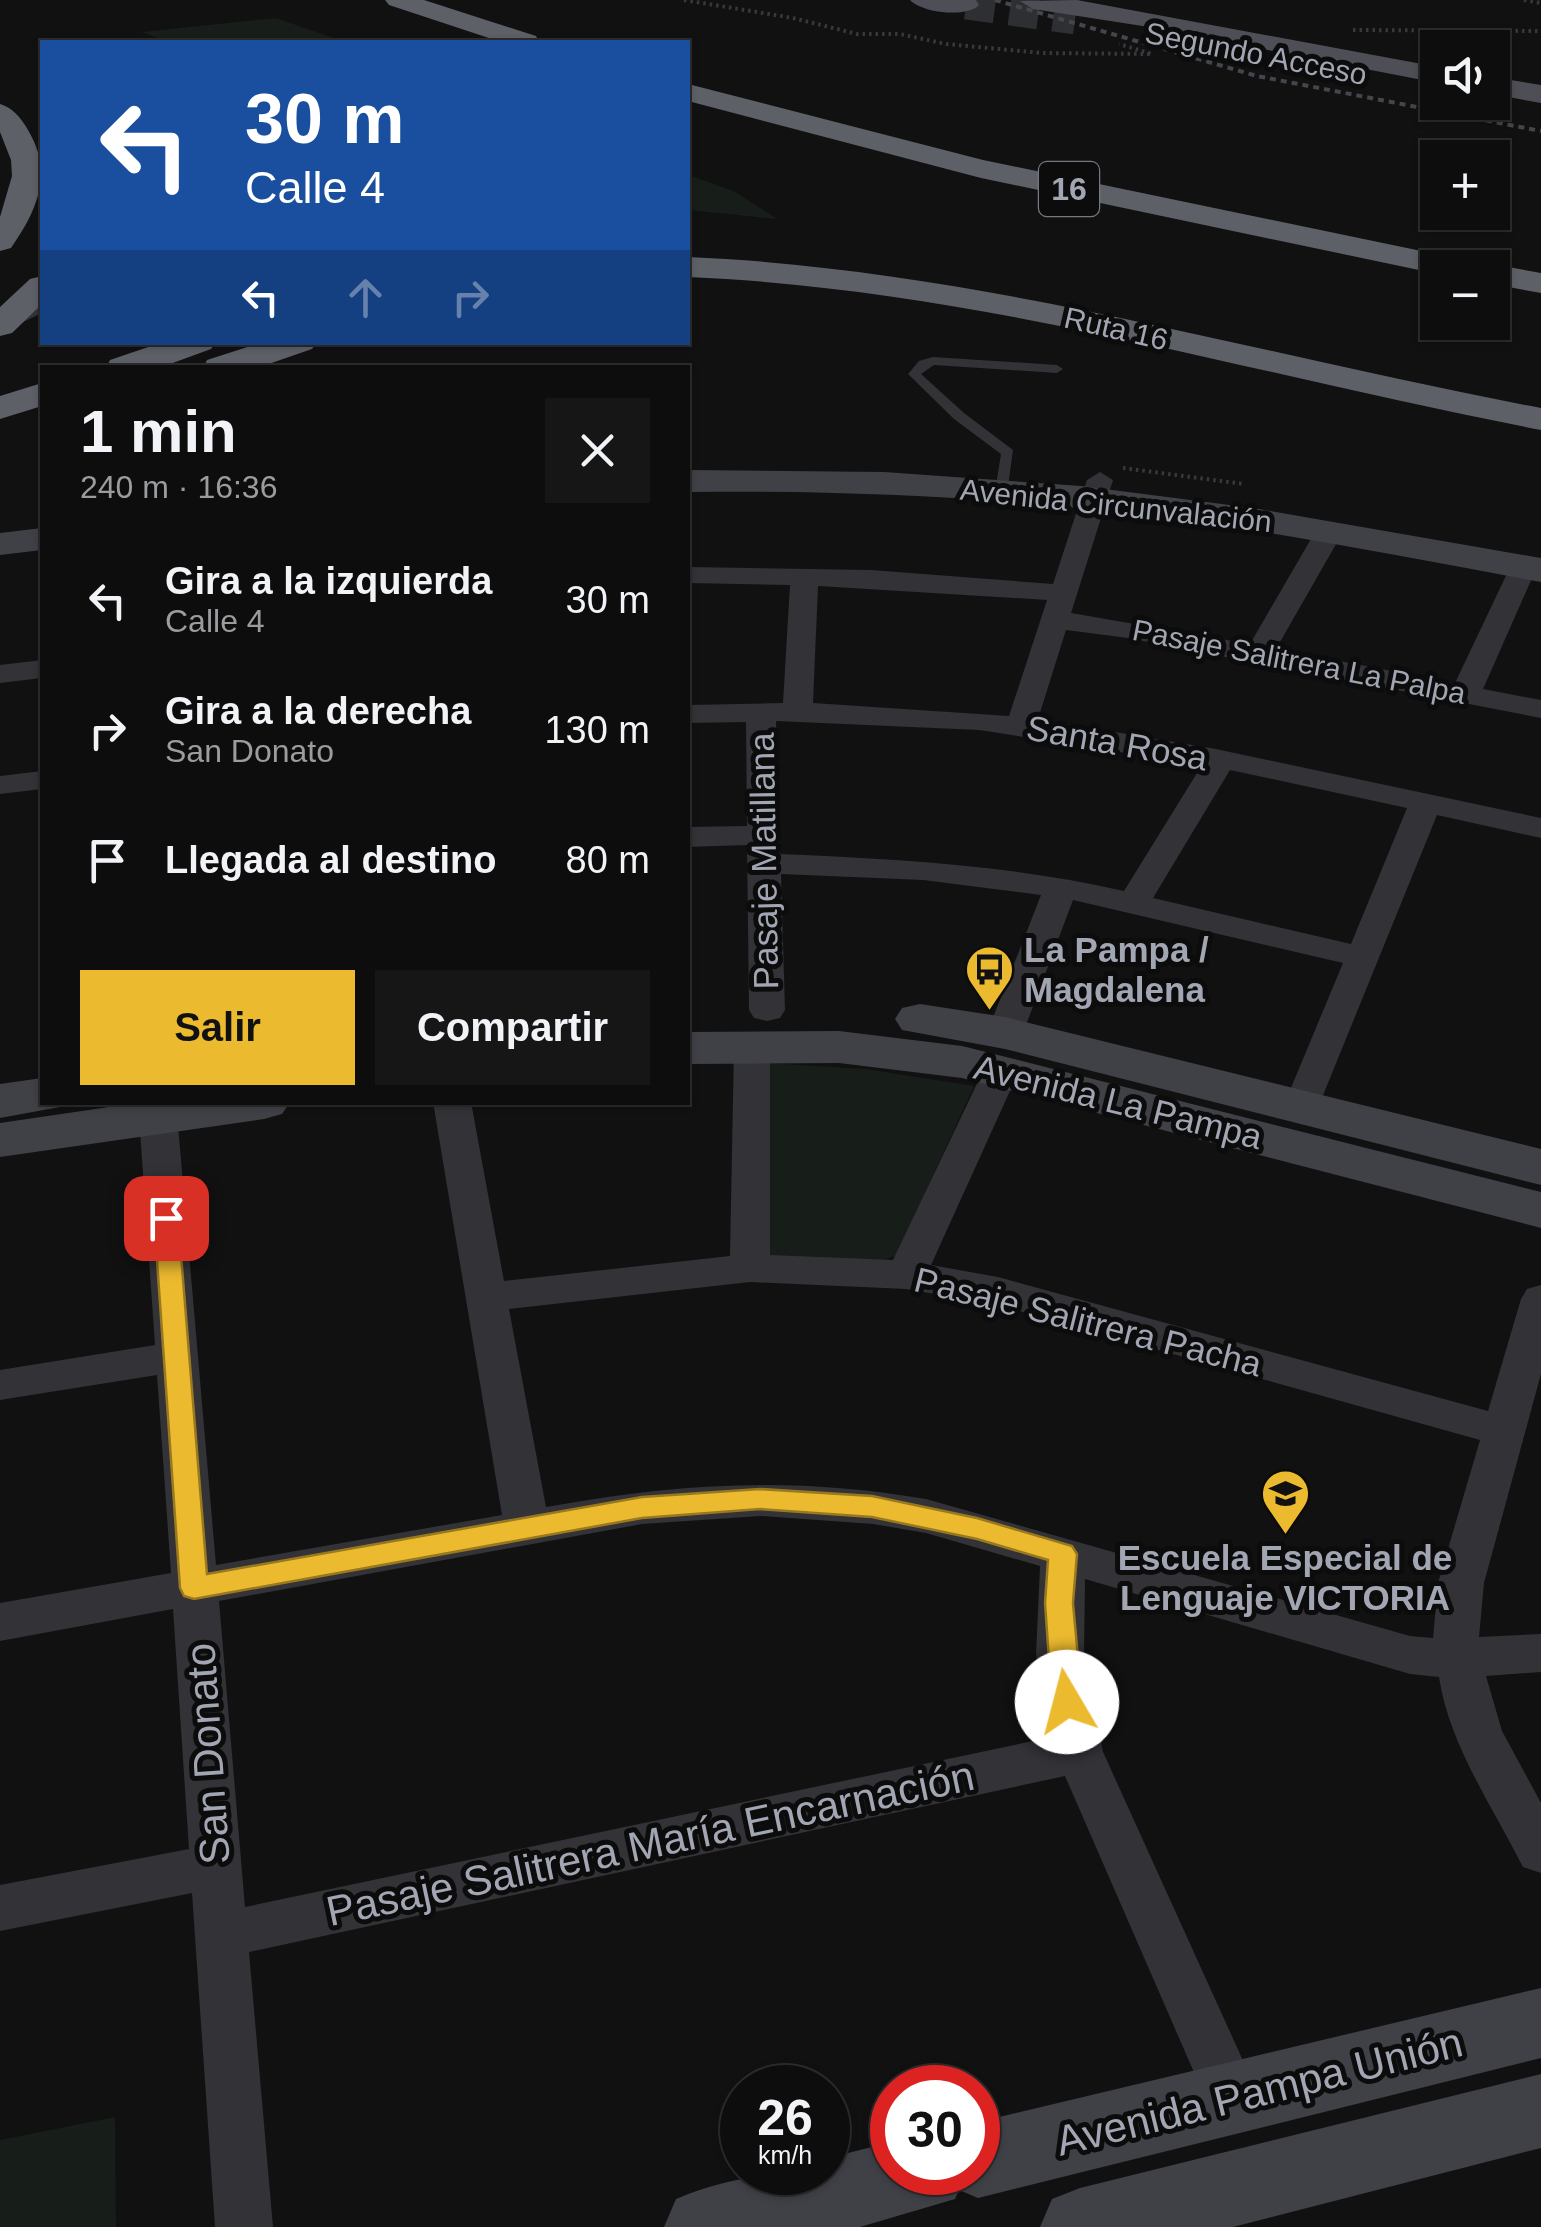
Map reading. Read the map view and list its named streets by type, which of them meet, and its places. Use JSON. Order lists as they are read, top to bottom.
{
  "streets": {
    "highway": ["16", "Ruta 16"],
    "main road": ["Segundo Acceso"],
    "street": [
      "Avenida Circunvalación",
      "Pasaje Salitrera La Palpa",
      "Santa Rosa",
      "Pasaje Matillana",
      "Avenida La Pampa",
      "Pasaje Salitrera Pacha",
      "San Donato",
      "Pasaje Salitrera María Encarnación",
      "Avenida Pampa Unión"
    ]
  },
  "crossings": [
    ["Pasaje Salitrera La Palpa", "Pasaje Matillana"],
    ["Santa Rosa", "Pasaje Matillana"],
    ["Pasaje Matillana", "Avenida La Pampa"],
    ["Pasaje Matillana", "Pasaje Salitrera Pacha"],
    ["San Donato", "Pasaje Salitrera María Encarnación"]
  ],
  "places": {
    "bus stop": ["La Pampa / Magdalena"],
    "school or university": ["Escuela Especial de Lenguaje VICTORIA"]
  },
  "page": {
    "map_buttons": ["+", "−"],
    "turn": ["30 m", "Calle 4"],
    "heading": ["1 min", "240 m · 16:36"],
    "list": [
      {
        "name": "Gira a la izquierda",
        "note": "Calle 4",
        "value": "30 m"
      },
      {
        "name": "Gira a la derecha",
        "note": "San Donato",
        "value": "130 m"
      },
      {
        "name": "Llegada al destino",
        "value": "80 m"
      }
    ],
    "buttons": ["Salir", "Compartir"],
    "speed": "26 km/h",
    "limit": "30"
  }
}
